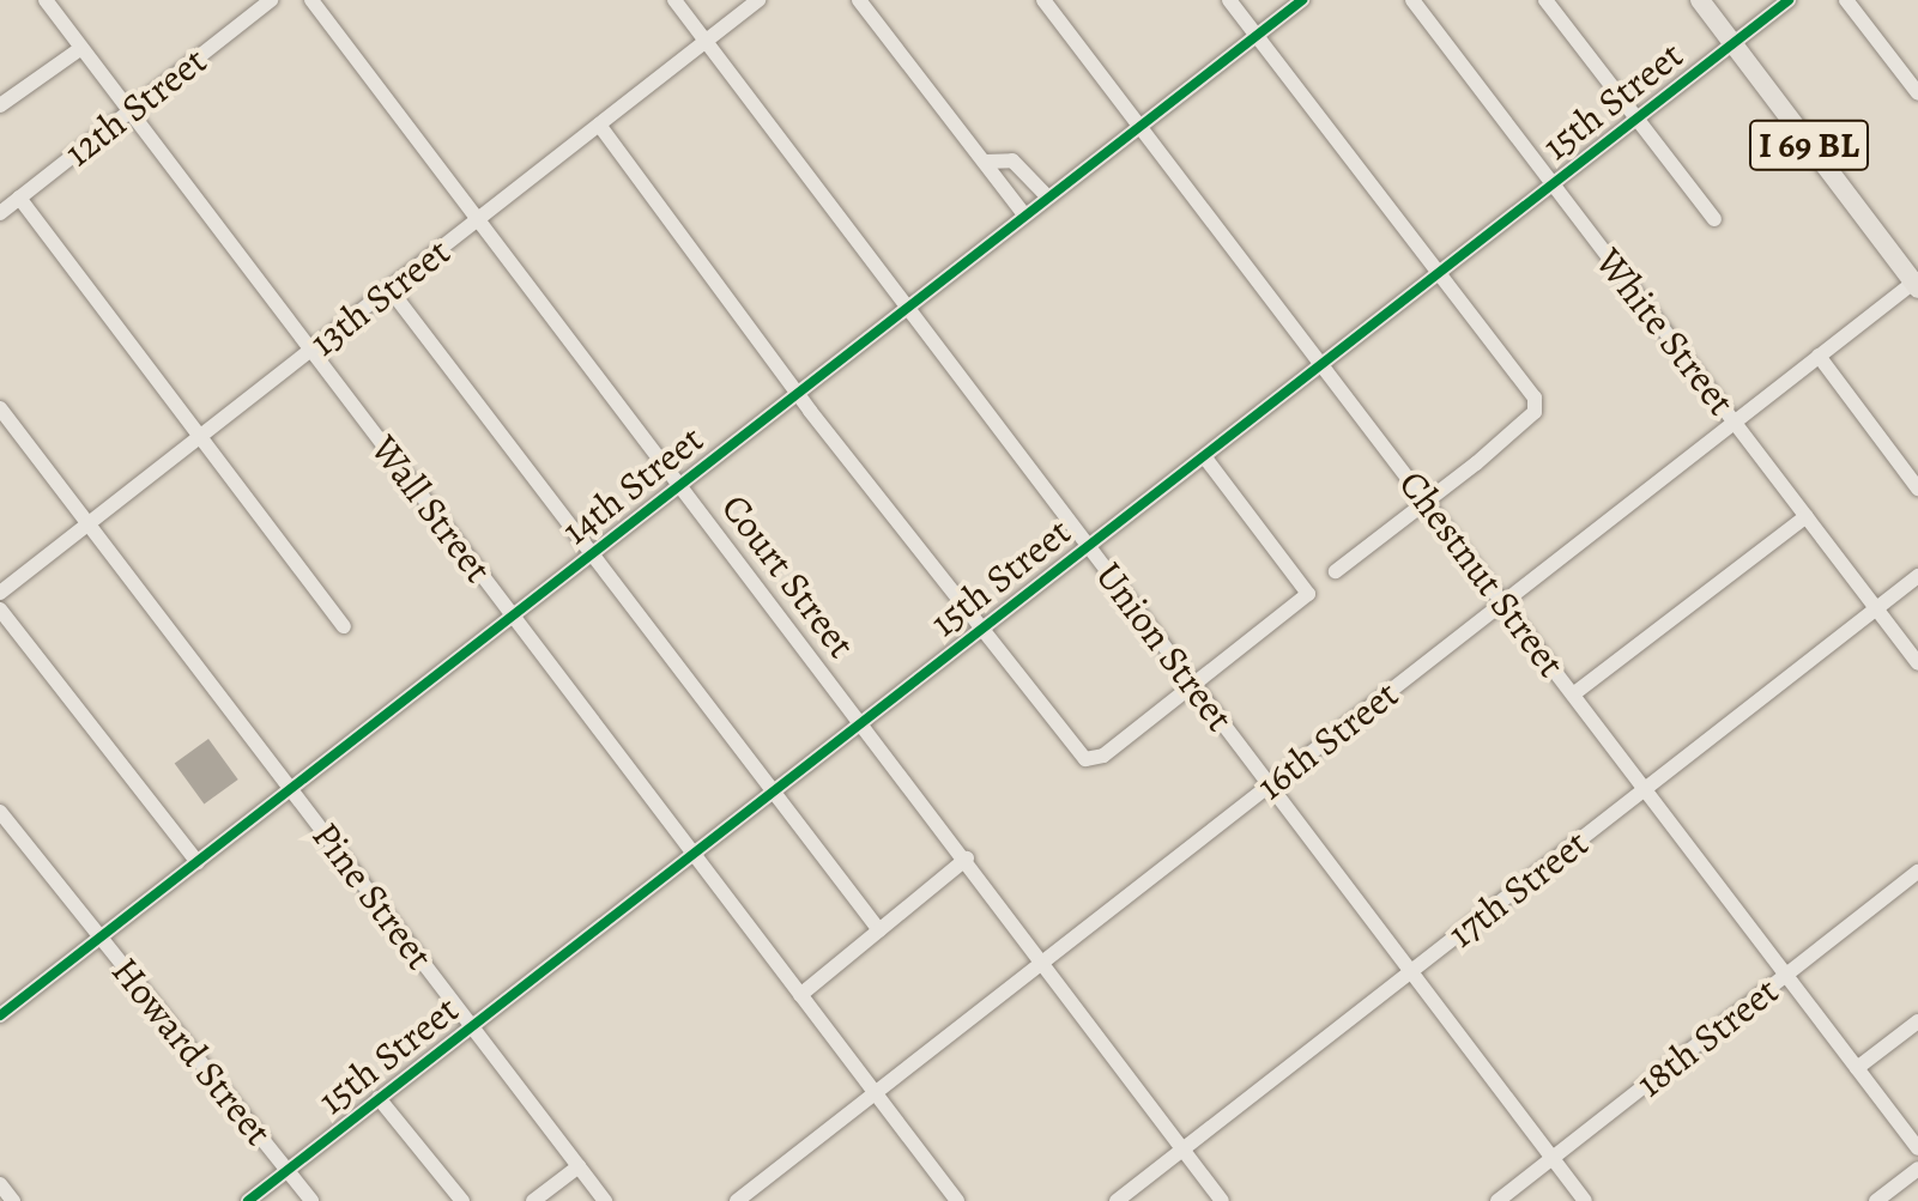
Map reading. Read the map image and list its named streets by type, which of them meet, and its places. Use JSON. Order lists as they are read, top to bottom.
{
  "streets": {
    "main road": ["I 69 BL"],
    "street": [
      "15th Street",
      "12th Street",
      "13th Street",
      "White Street",
      "14th Street",
      "Wall Street",
      "Chestnut Street",
      "Court Street",
      "Union Street",
      "16th Street",
      "17th Street",
      "Pine Street",
      "18th Street",
      "Howard Street"
    ]
  },
  "crossings": [
    ["15th Street", "I 69 BL"],
    ["15th Street", "White Street"],
    ["15th Street", "Wall Street"],
    ["15th Street", "Chestnut Street"],
    ["15th Street", "Court Street"],
    ["15th Street", "Union Street"],
    ["15th Street", "Pine Street"],
    ["15th Street", "Howard Street"],
    ["12th Street", "Wall Street"],
    ["I 69 BL", "16th Street"],
    ["13th Street", "Wall Street"],
    ["13th Street", "Court Street"],
    ["13th Street", "Union Street"],
    ["13th Street", "Pine Street"],
    ["White Street", "16th Street"],
    ["White Street", "17th Street"],
    ["14th Street", "Wall Street"],
    ["14th Street", "Chestnut Street"],
    ["14th Street", "Court Street"],
    ["14th Street", "Union Street"],
    ["14th Street", "Pine Street"],
    ["14th Street", "Howard Street"],
    ["Wall Street", "16th Street"],
    ["Chestnut Street", "16th Street"],
    ["Chestnut Street", "17th Street"],
    ["Chestnut Street", "18th Street"],
    ["Court Street", "16th Street"],
    ["Court Street", "17th Street"],
    ["Union Street", "16th Street"],
    ["Union Street", "17th Street"],
    ["Union Street", "18th Street"]
  ]
}
